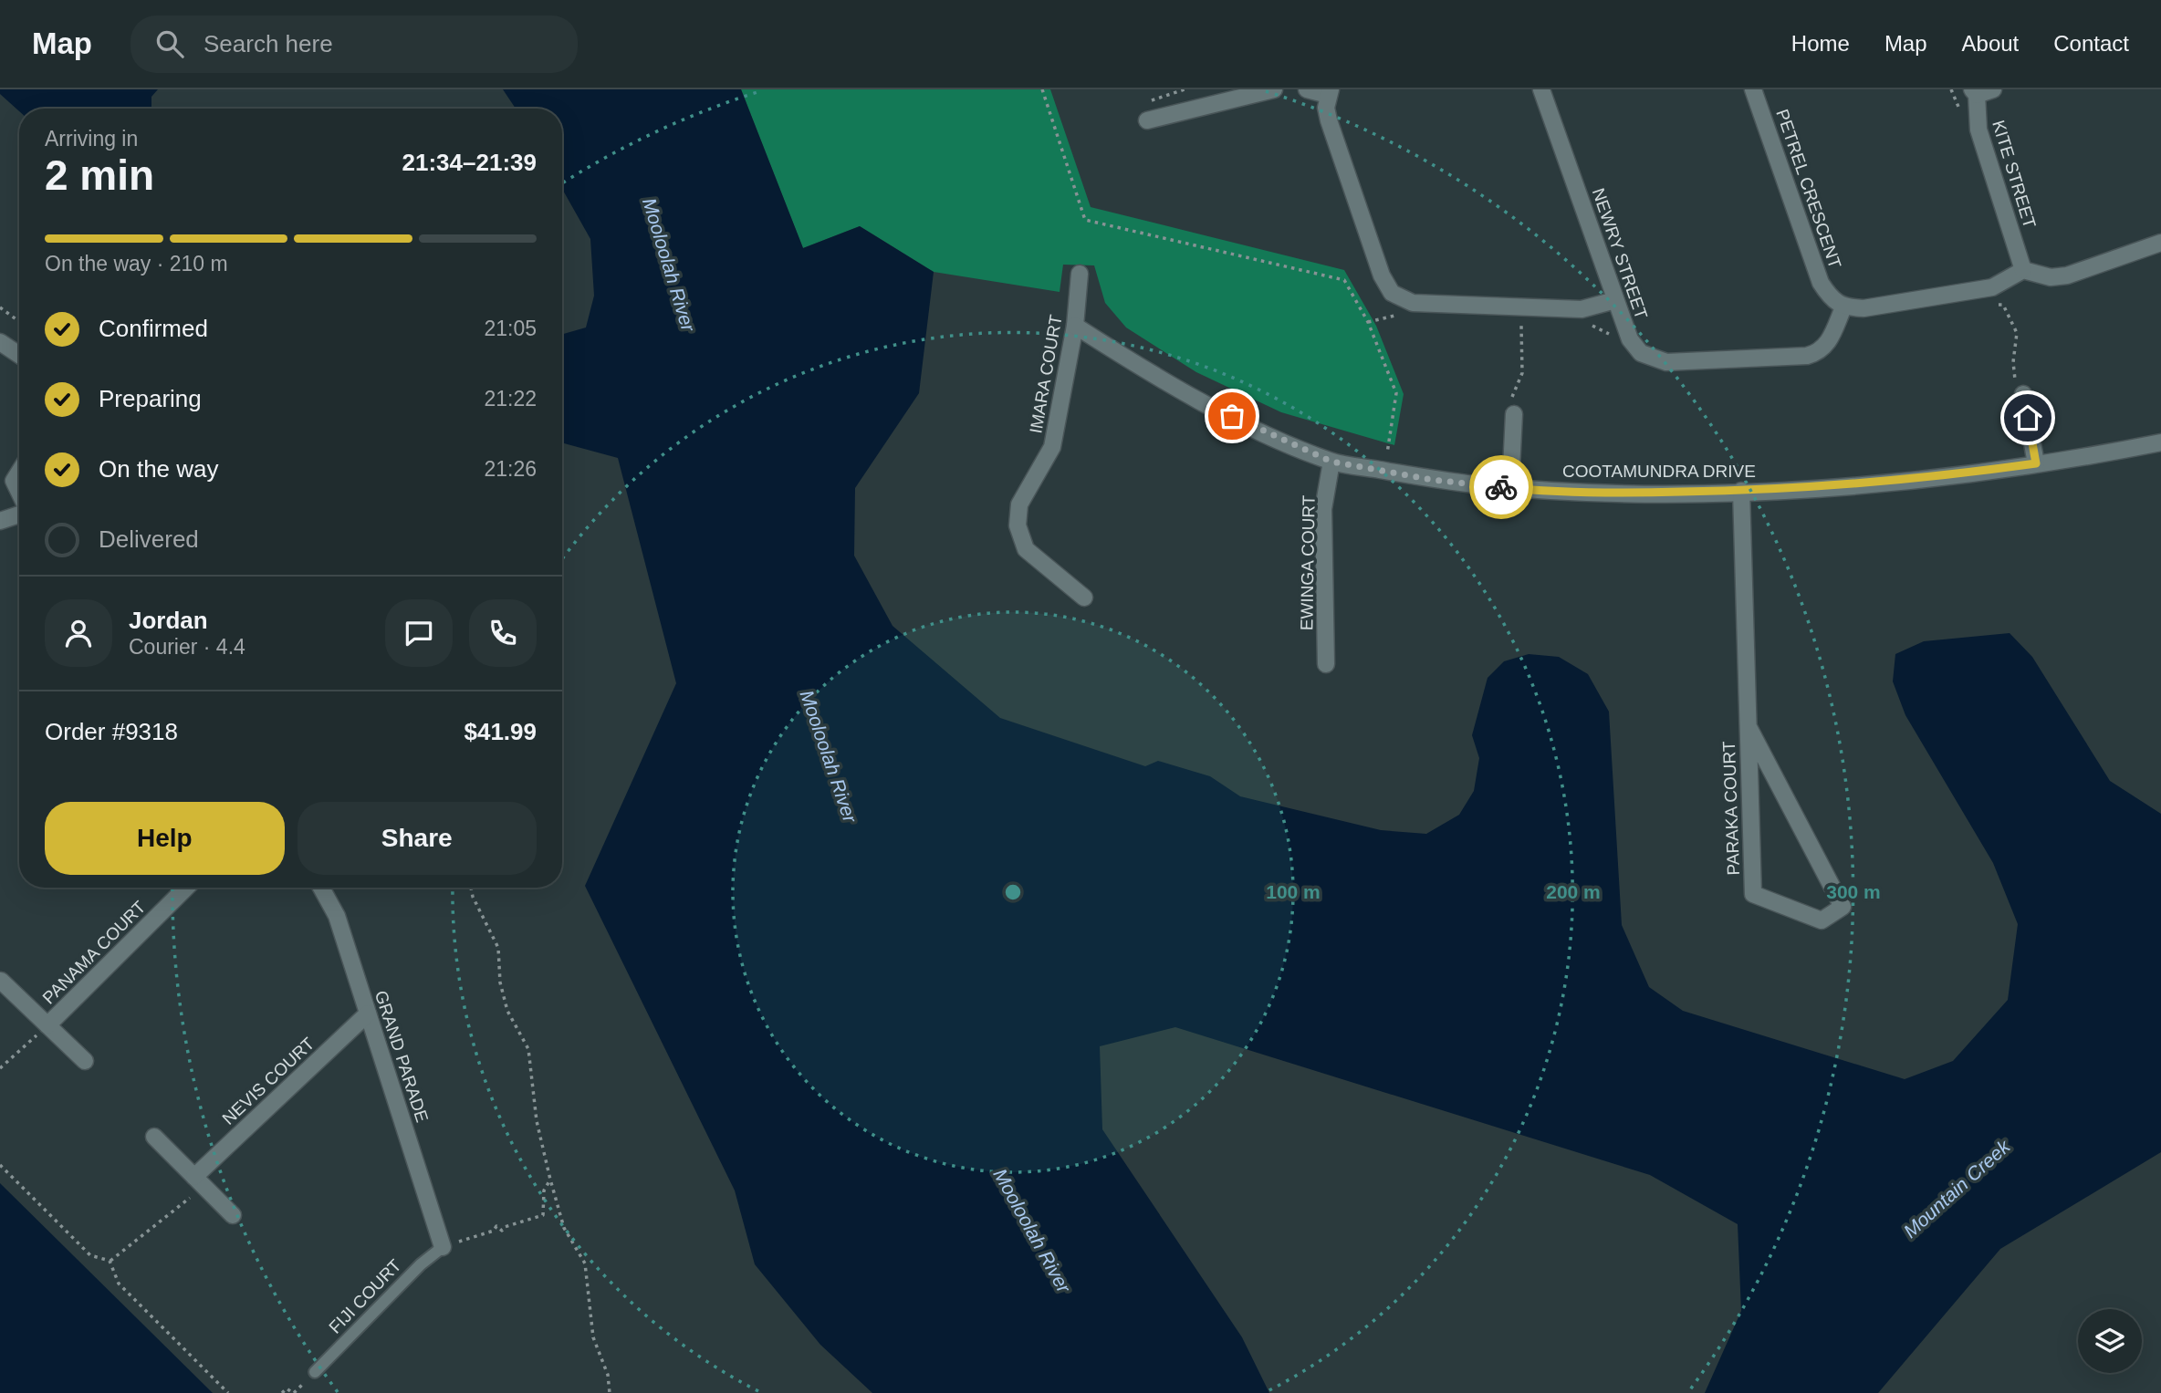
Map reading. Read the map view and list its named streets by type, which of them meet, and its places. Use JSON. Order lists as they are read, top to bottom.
{
  "streets": {
    "street": [
      "KITE STREET",
      "PETREL CRESCENT",
      "NEWRY STREET",
      "IMARA COURT",
      "COOTAMUNDRA DRIVE",
      "EWINGA COURT",
      "PARAKA COURT",
      "PANAMA COURT",
      "GRAND PARADE",
      "NEVIS COURT"
    ],
    "lane": ["FIJI COURT"]
  },
  "crossings": [
    ["PETREL CRESCENT", "NEWRY STREET"],
    ["IMARA COURT", "COOTAMUNDRA DRIVE"],
    ["COOTAMUNDRA DRIVE", "EWINGA COURT"],
    ["COOTAMUNDRA DRIVE", "PARAKA COURT"],
    ["GRAND PARADE", "NEVIS COURT"],
    ["GRAND PARADE", "FIJI COURT"]
  ],
  "water": ["Mooloolah River", "Mountain Creek"],
  "page": {
    "header": "Map",
    "search": "Search here",
    "nav": [
      "Home",
      "Map",
      "About",
      "Contact"
    ],
    "heading": ["2 min", "Arriving in", "21:34–21:39"],
    "panel": [
      "Jordan",
      "Courier · 4.4",
      "Order #9318",
      "$41.99"
    ],
    "bar": "On the way · 210 m",
    "list": [
      ["Confirmed", "21:05"],
      ["Preparing", "21:22"],
      ["On the way", "21:26"],
      "Delivered"
    ],
    "buttons": ["Help", "Share"]
  },
  "rings": ["100 m", "200 m", "300 m"]
}
